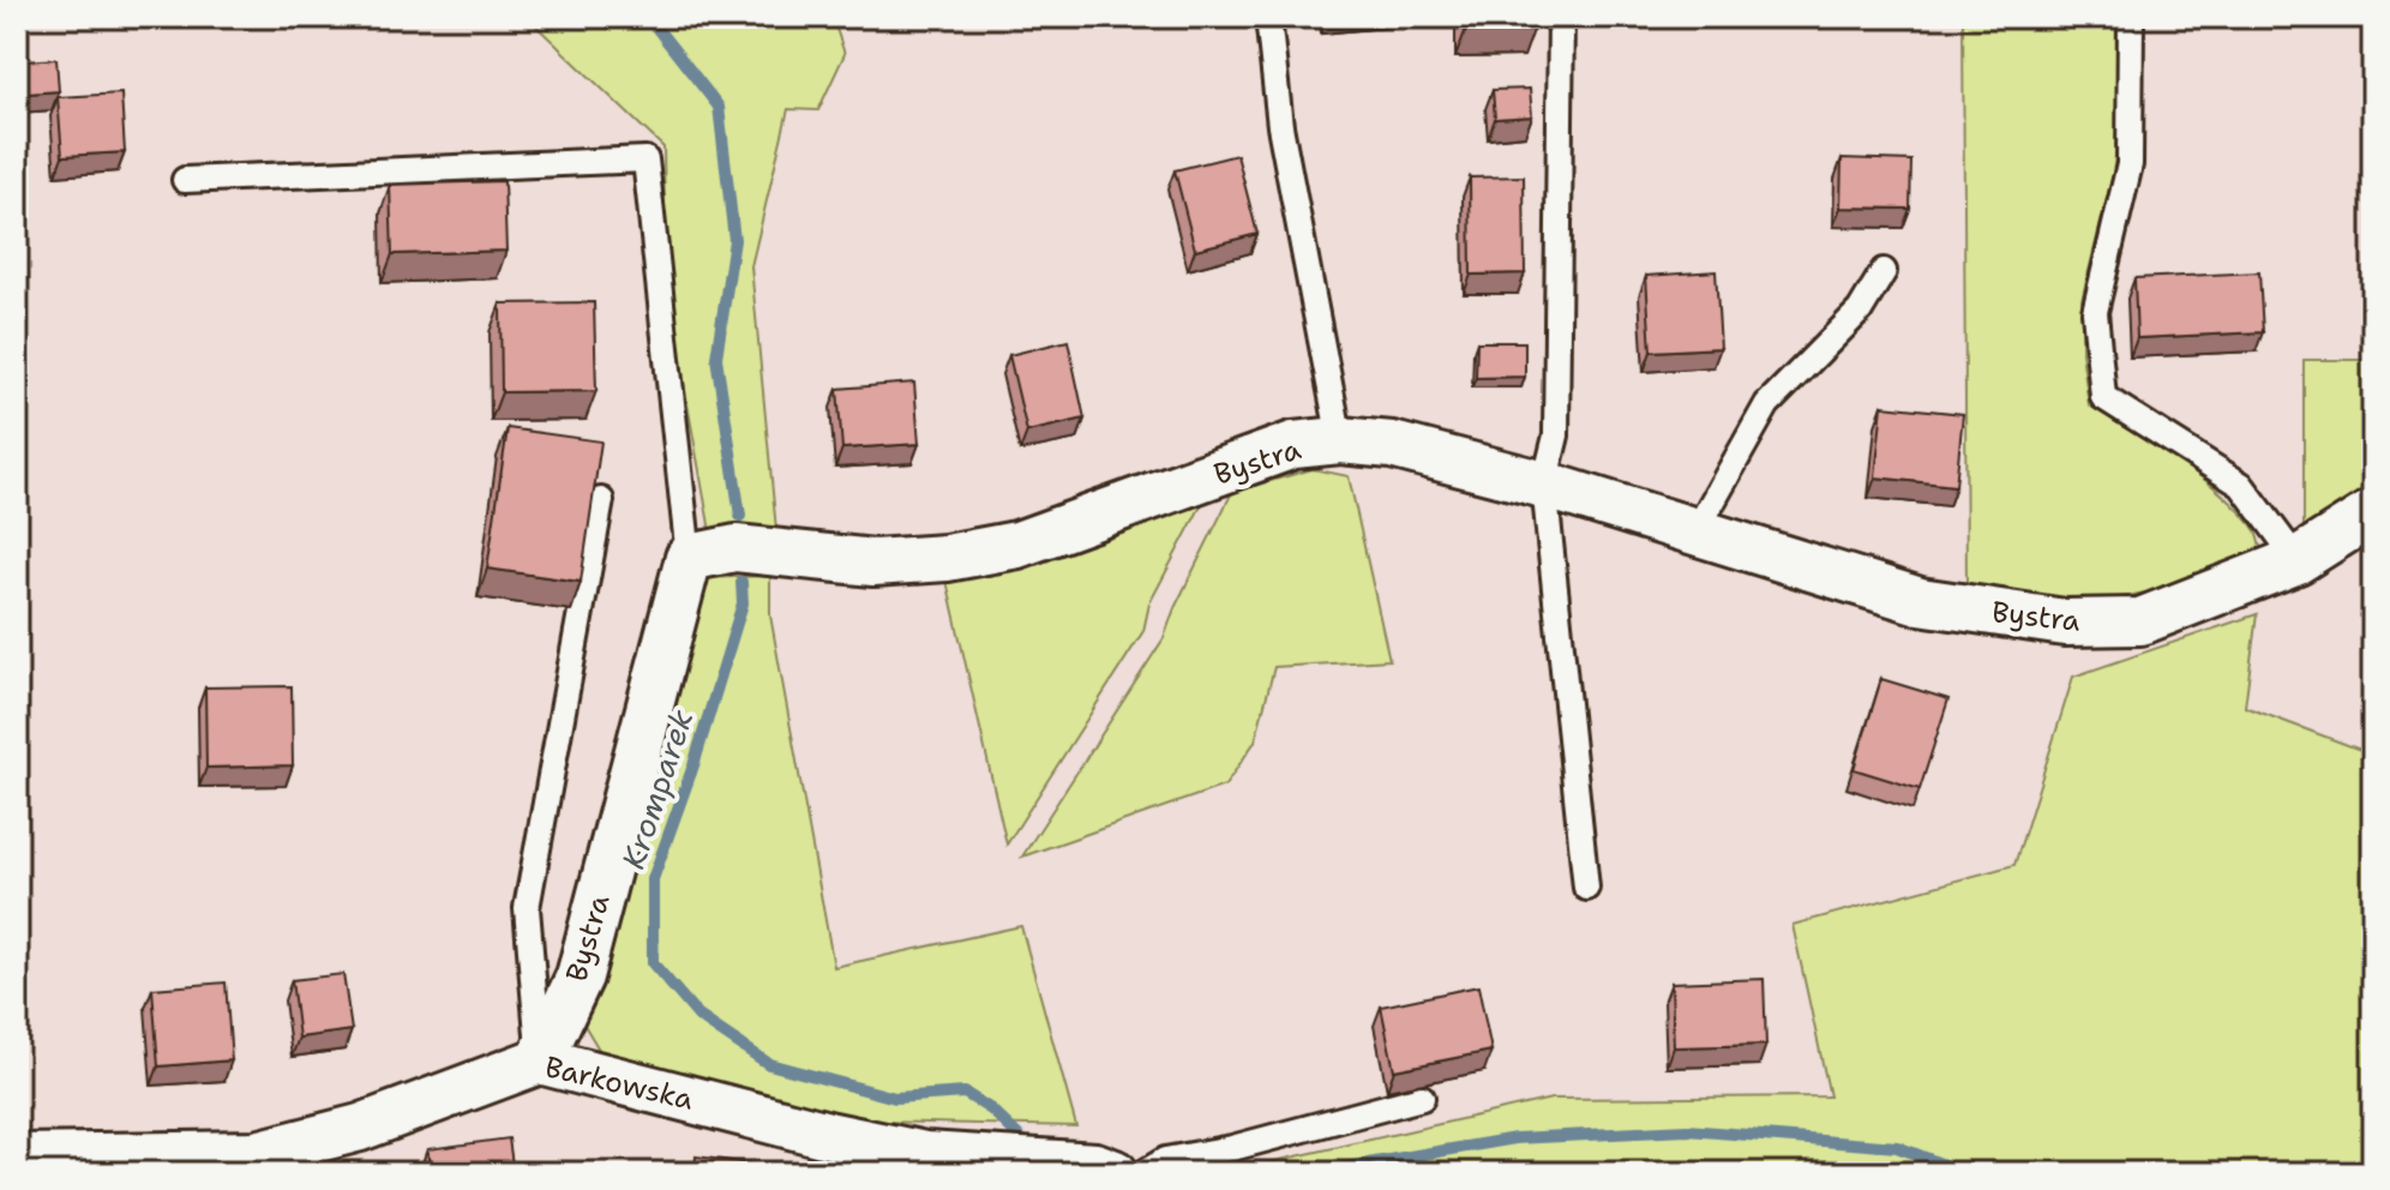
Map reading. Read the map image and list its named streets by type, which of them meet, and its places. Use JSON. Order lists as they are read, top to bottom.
{
  "streets": {
    "street": ["Bystra", "Barkowska"]
  },
  "crossings": [
    ["Bystra", "Barkowska"]
  ],
  "water": ["Kromparek"]
}
